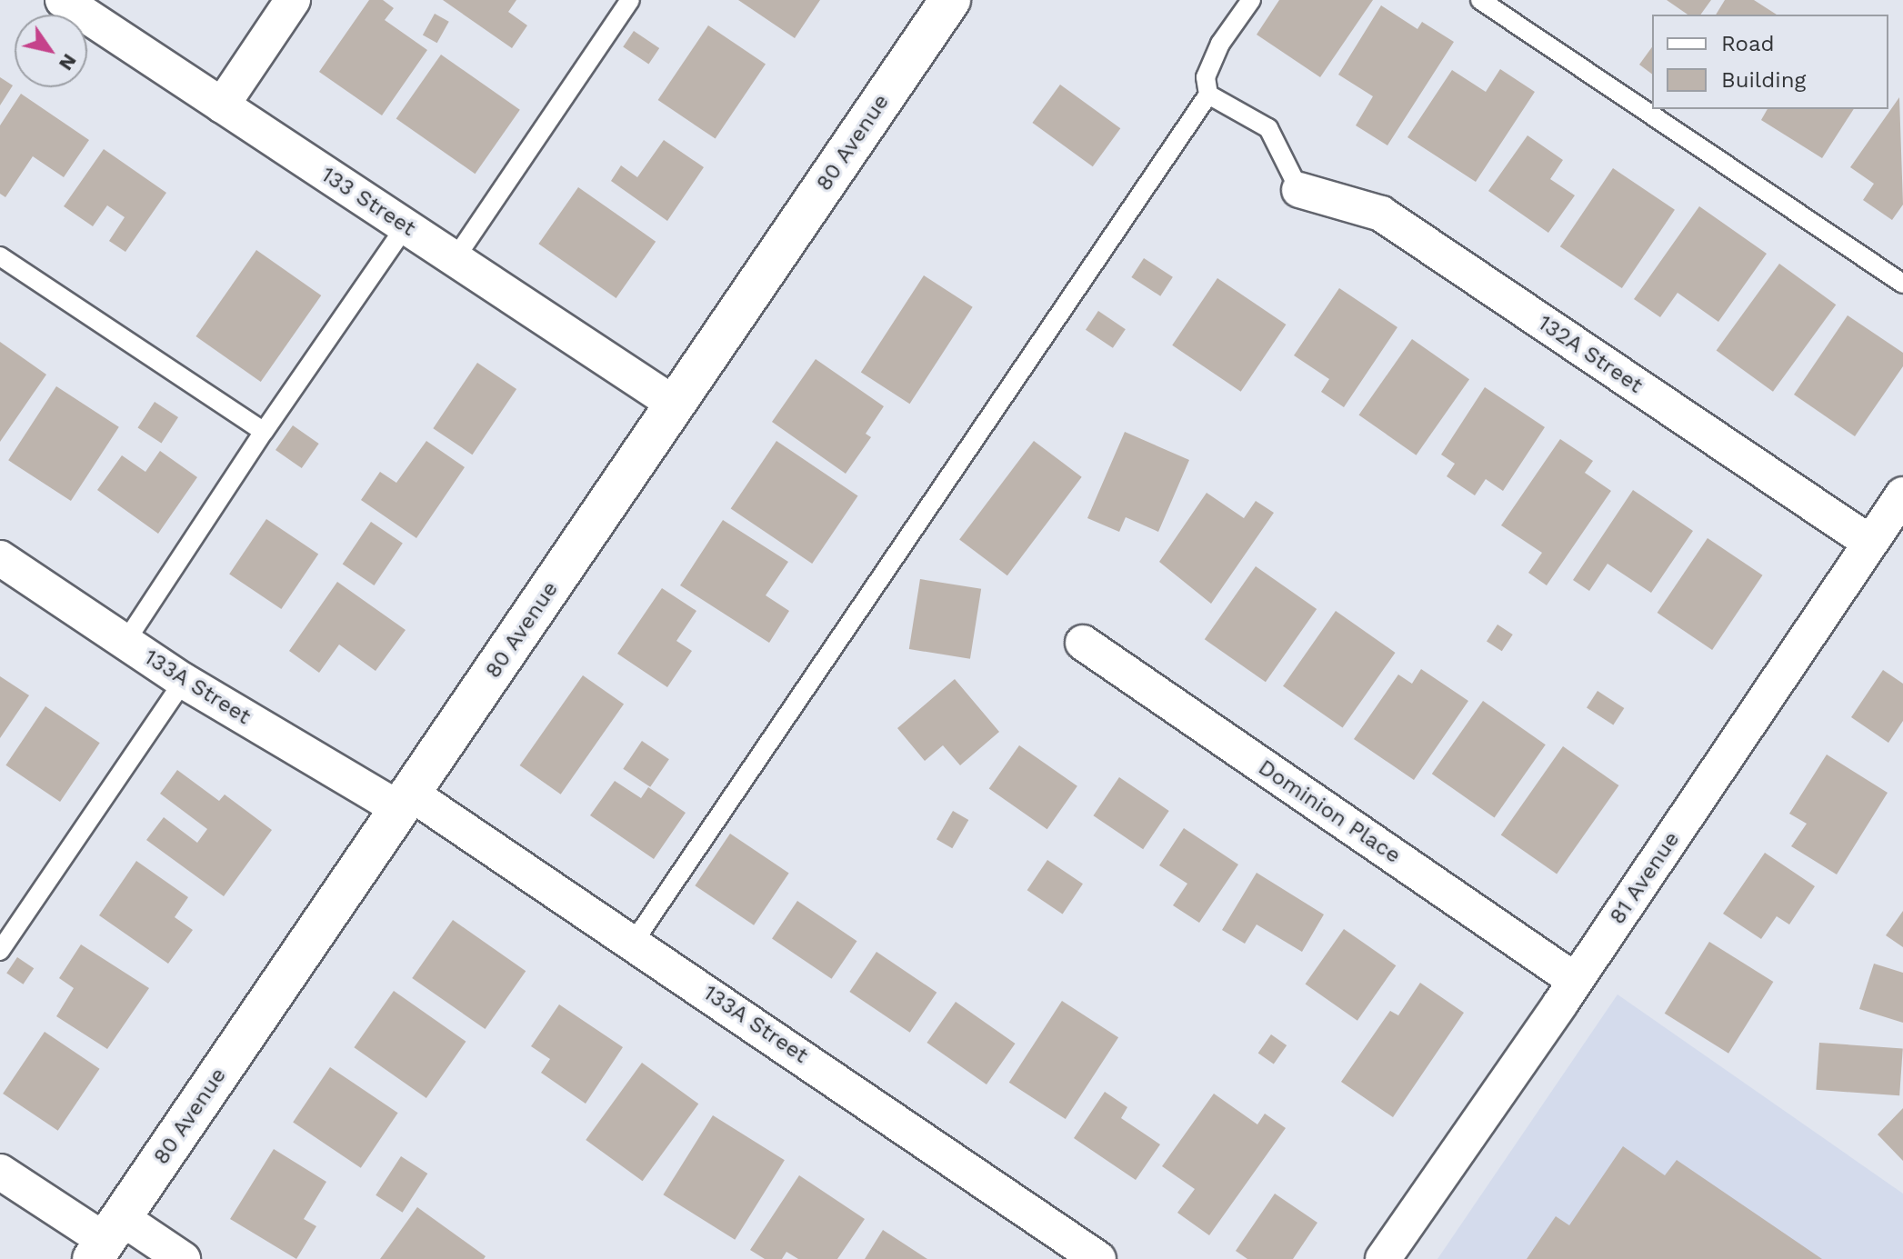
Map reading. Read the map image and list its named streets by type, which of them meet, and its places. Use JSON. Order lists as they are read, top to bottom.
{
  "streets": {
    "main road": ["80 Avenue"],
    "street": [
      "133 Street",
      "132A Street",
      "133A Street",
      "Dominion Place",
      "81 Avenue"
    ]
  },
  "crossings": [
    ["80 Avenue", "133 Street"],
    ["80 Avenue", "133A Street"],
    ["132A Street", "81 Avenue"],
    ["Dominion Place", "81 Avenue"]
  ],
  "legend": ["Road", "Building"],
  "north": "bottom right"
}
